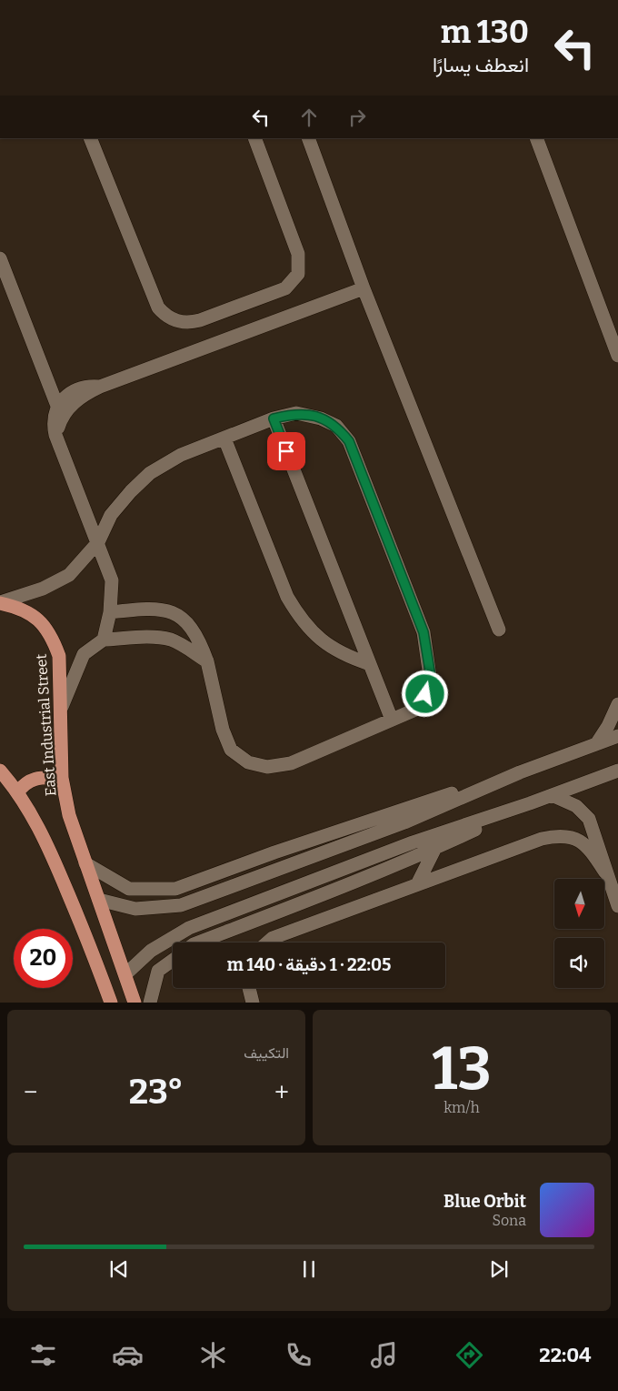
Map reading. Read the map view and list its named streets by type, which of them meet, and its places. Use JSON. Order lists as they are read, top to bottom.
{
  "streets": {
    "main road": ["East Industrial Street"]
  },
  "north": "bottom",
  "page": {
    "turn": ["130 m", "انعطف يسارًا"],
    "limit": "20",
    "trip": "22:05 · 1 دقيقة · 140 m",
    "tile": [
      ["13", "km/h"],
      "التكييف"
    ],
    "heat": ["−", "23°", "+"],
    "song": ["Blue Orbit", "Sona"],
    "tabs": "22:04"
  }
}
